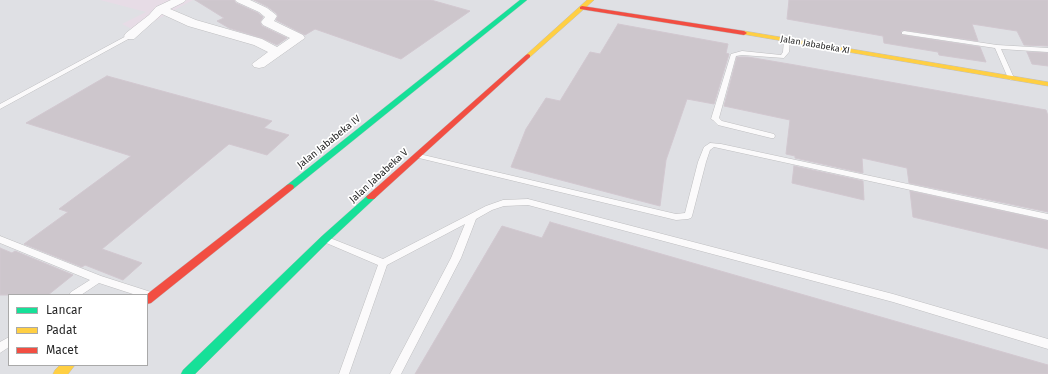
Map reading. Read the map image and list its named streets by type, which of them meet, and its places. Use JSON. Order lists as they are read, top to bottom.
{
  "streets": {
    "street": ["Jalan Jababeka XI", "Jalan Jababeka IV", "Jalan Jababeka V"]
  },
  "crossings": [
    ["Jalan Jababeka XI", "Jalan Jababeka V"]
  ],
  "legend": ["Lancar", "Padat", "Macet"]
}
